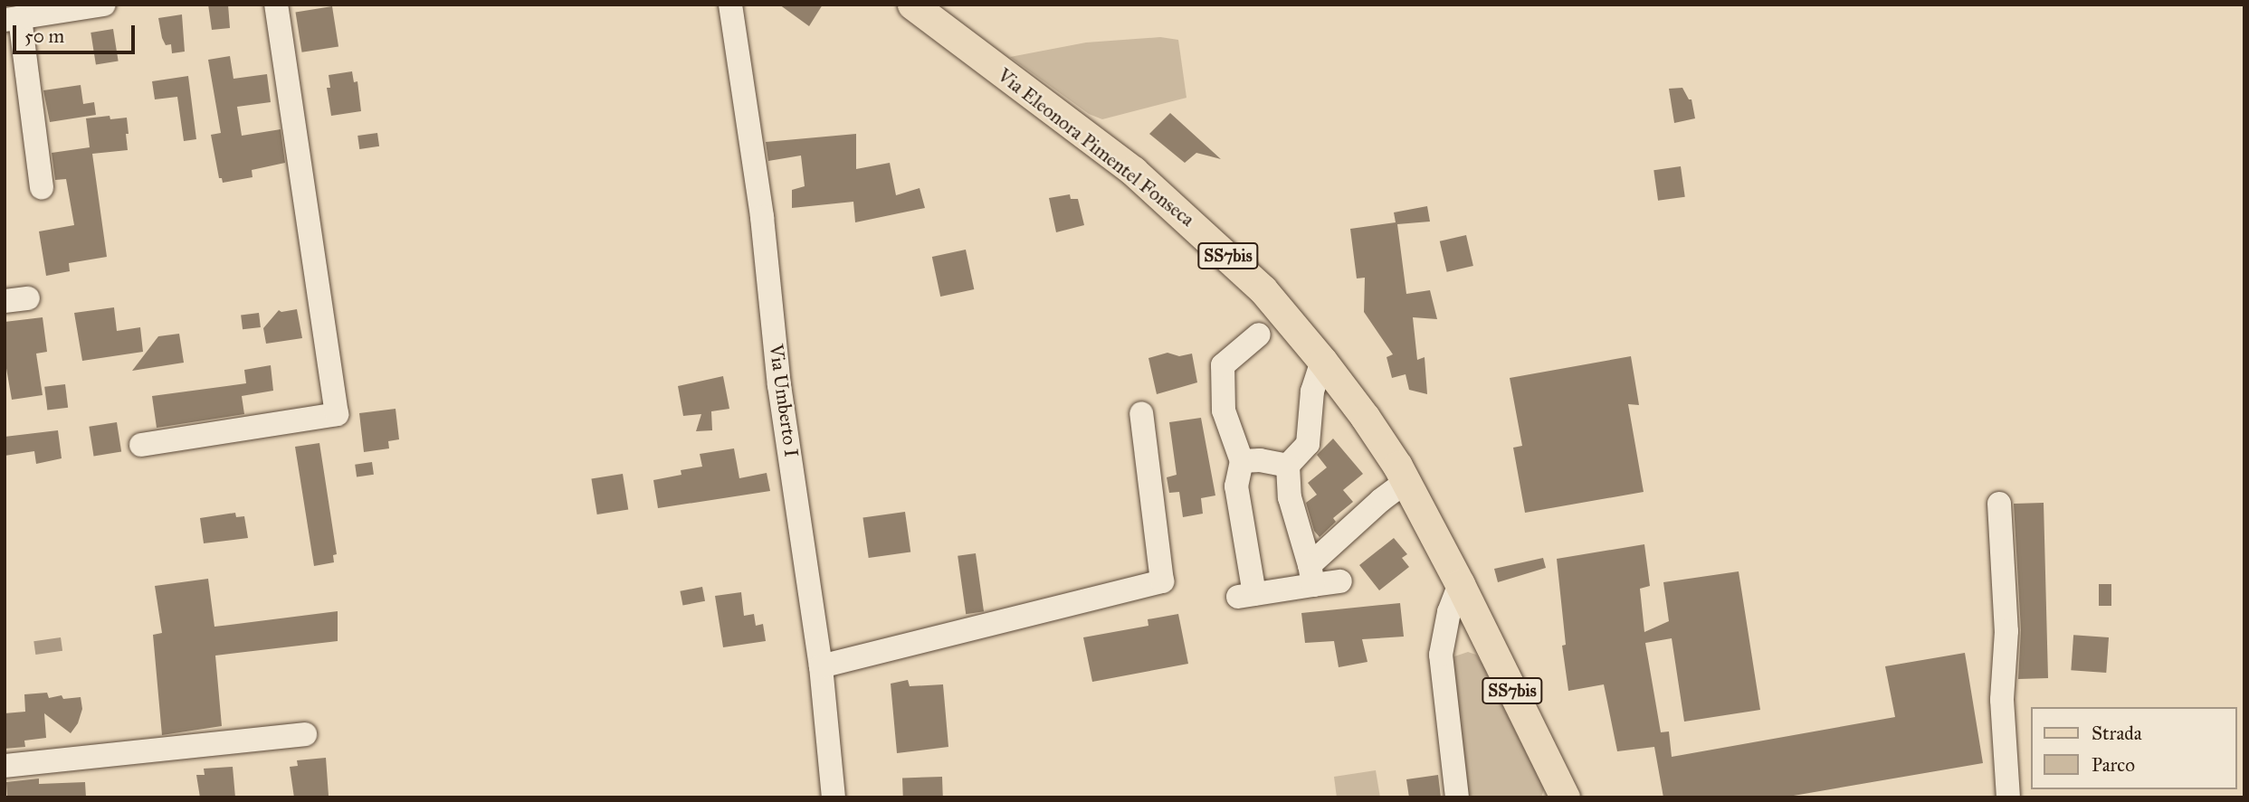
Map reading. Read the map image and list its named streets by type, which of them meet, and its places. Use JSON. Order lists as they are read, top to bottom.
{
  "streets": {
    "main road": ["Via Eleonora Pimentel Fonseca", "SS7bis"],
    "street": ["Via Umberto I"]
  },
  "crossings": [
    ["Via Eleonora Pimentel Fonseca", "SS7bis"]
  ],
  "legend": ["Strada", "Parco"],
  "scale_bar": "50 m"
}
